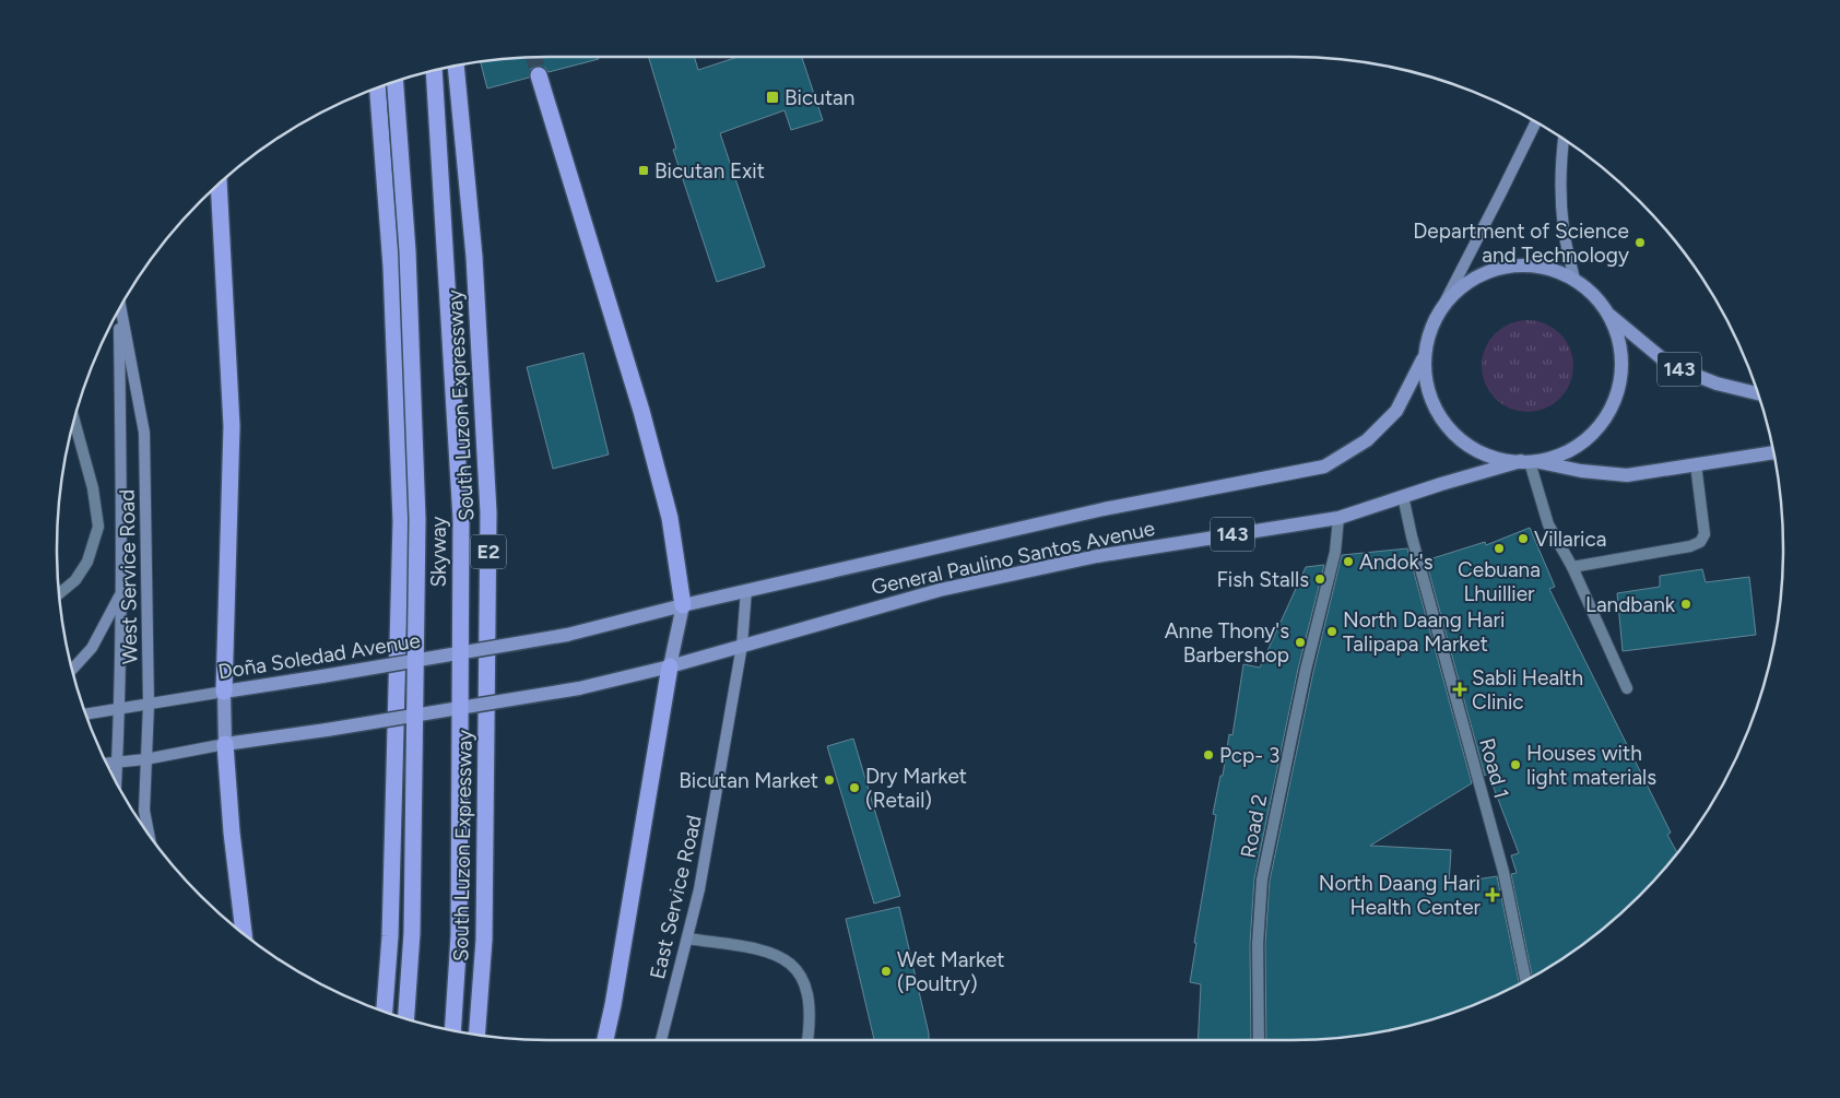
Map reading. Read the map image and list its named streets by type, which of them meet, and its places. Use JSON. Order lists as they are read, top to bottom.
{
  "streets": {
    "highway": ["South Luzon Expressway", "Skyway", "E2"],
    "main road": [
      "143",
      "General Paulino Santos Avenue",
      "West Service Road",
      "Doña Soledad Avenue",
      "East Service Road"
    ],
    "street": ["Road 1", "Road 2"]
  },
  "crossings": [
    ["143", "General Paulino Santos Avenue"],
    ["General Paulino Santos Avenue", "Doña Soledad Avenue"],
    ["General Paulino Santos Avenue", "Road 1"],
    ["General Paulino Santos Avenue", "Road 2"],
    ["General Paulino Santos Avenue", "East Service Road"],
    ["West Service Road", "Doña Soledad Avenue"]
  ],
  "places": {
    "transit": ["Bicutan", "Bicutan Exit"],
    "other": [
      "Department of Science and Technology",
      "Villarica",
      "Cebuana Lhuillier",
      "Andok's",
      "Fish Stalls",
      "Landbank",
      "North Daang Hari Talipapa Market",
      "Anne Thony's Barbershop",
      "Pcp- 3",
      "Houses with light materials",
      "Bicutan Market",
      "Dry Market (Retail)",
      "Wet Market (Poultry)"
    ],
    "health": ["Sabli Health Clinic", "North Daang Hari Health Center"]
  }
}
